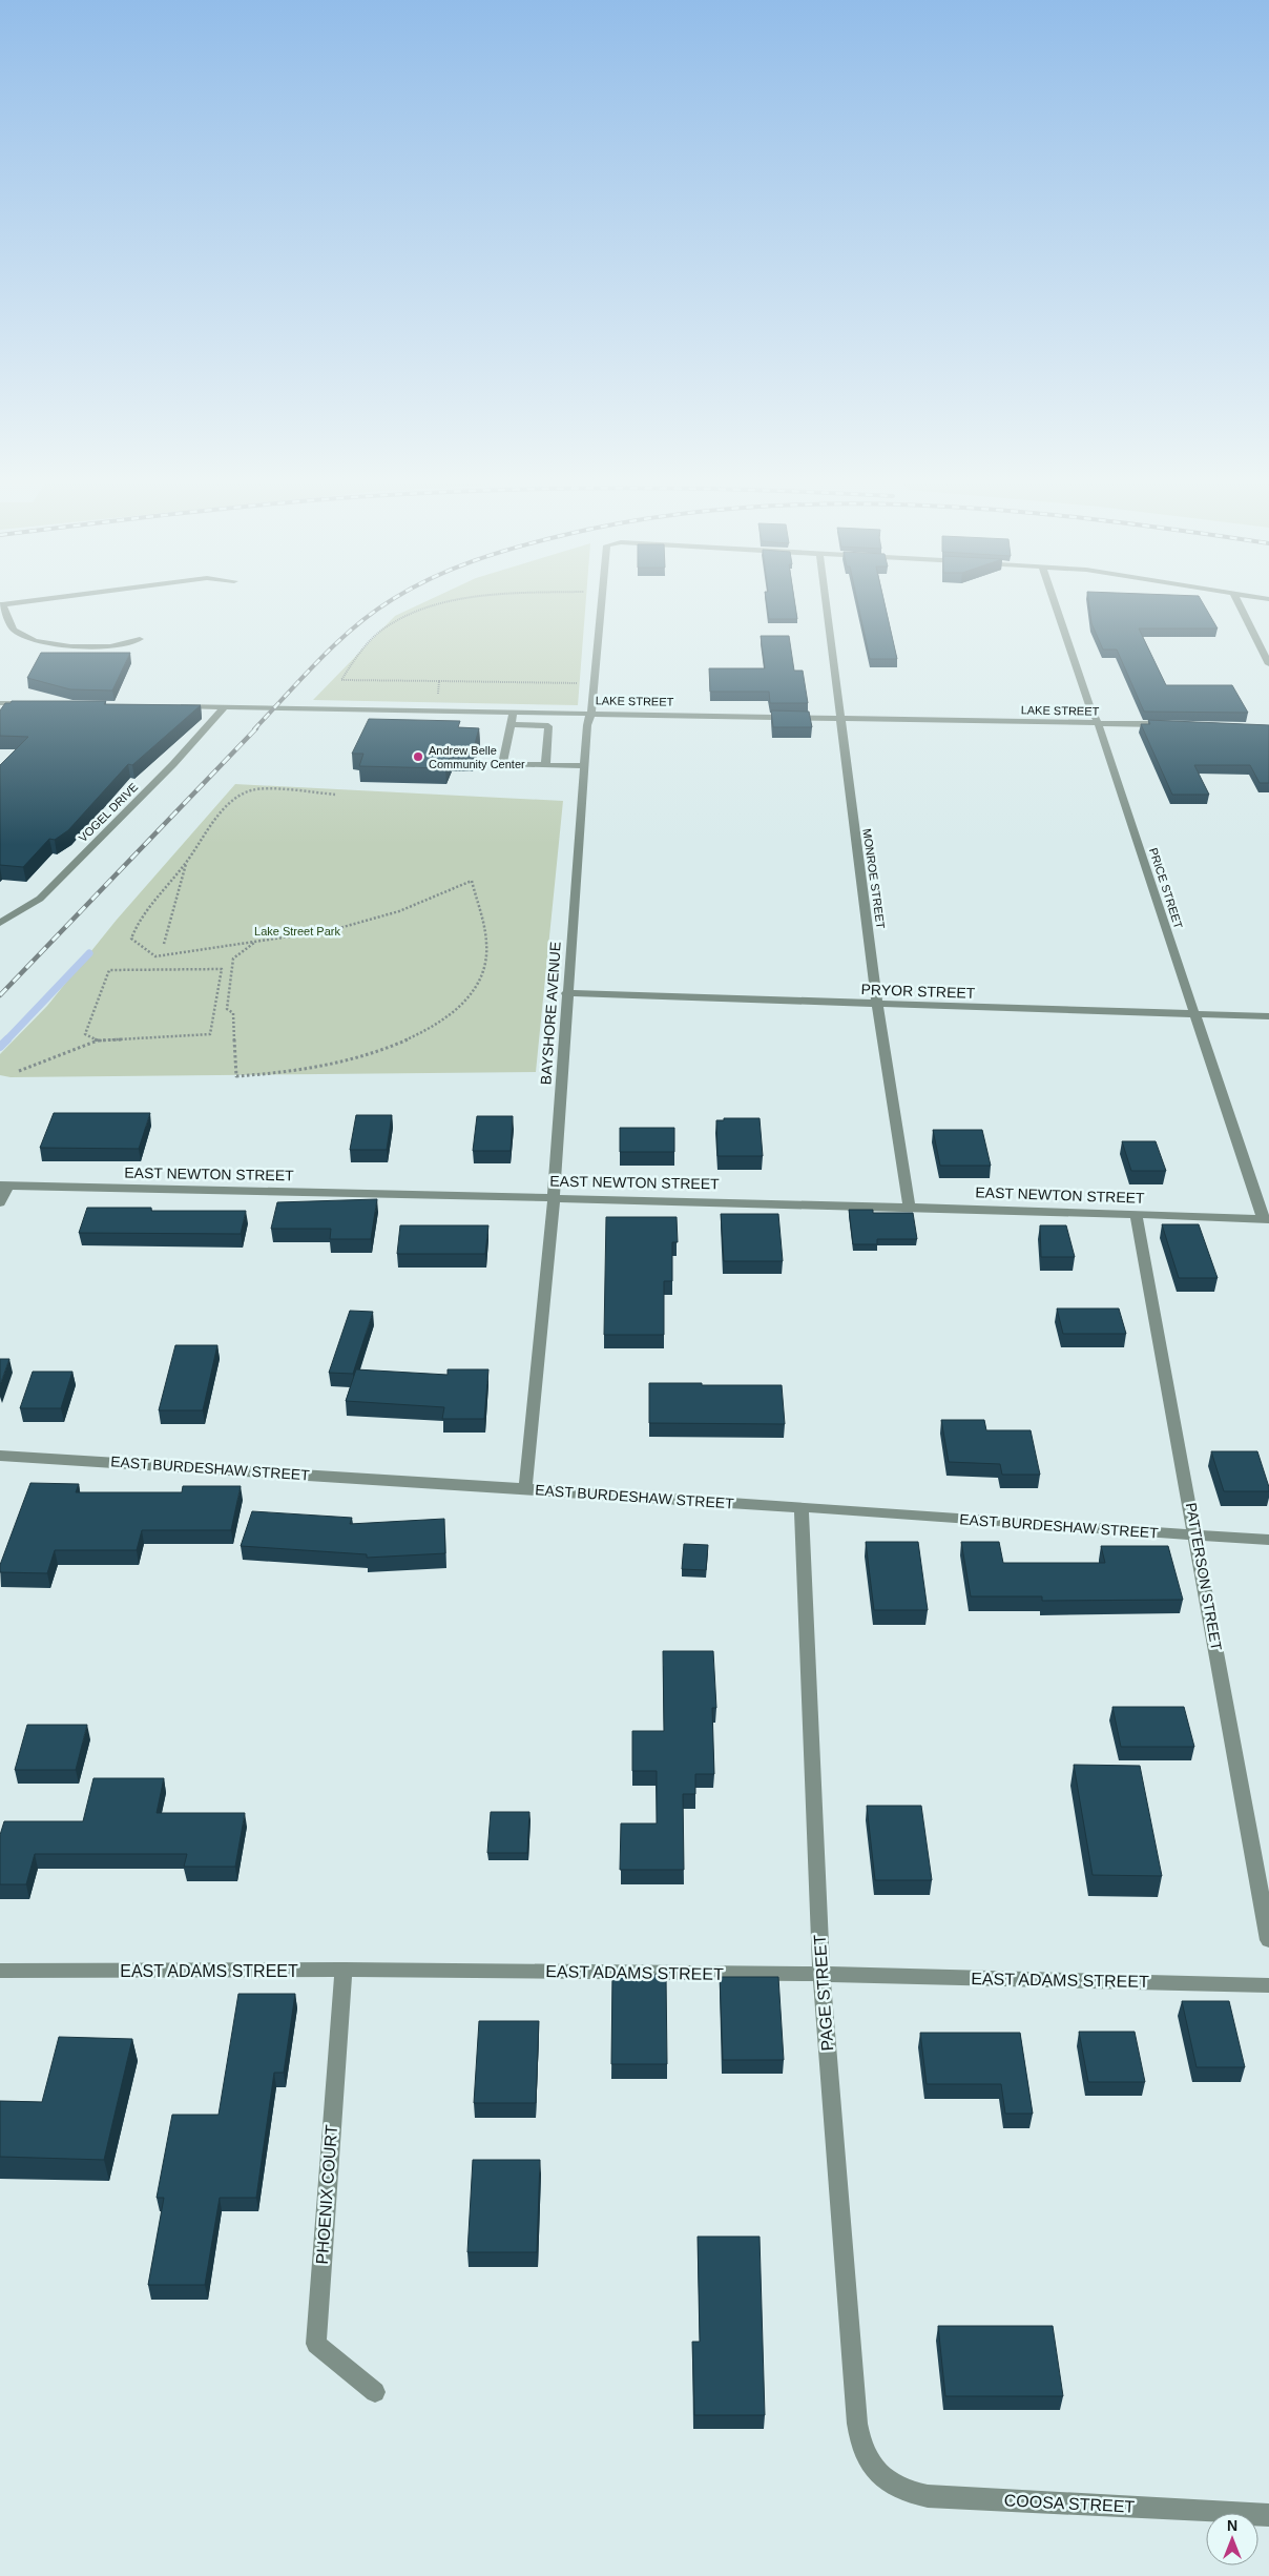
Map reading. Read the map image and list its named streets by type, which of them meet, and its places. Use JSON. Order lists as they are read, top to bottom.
{
  "streets": {
    "street": [
      "LAKE STREET",
      "VOGEL DRIVE",
      "MONROE STREET",
      "PRICE STREET",
      "PRYOR STREET",
      "BAYSHORE AVENUE",
      "EAST NEWTON STREET",
      "EAST BURDESHAW STREET",
      "PATTERSON STREET",
      "EAST ADAMS STREET",
      "PAGE STREET",
      "PHOENIX COURT",
      "COOSA STREET"
    ]
  },
  "crossings": [
    ["LAKE STREET", "VOGEL DRIVE"],
    ["LAKE STREET", "MONROE STREET"],
    ["LAKE STREET", "PRICE STREET"],
    ["LAKE STREET", "BAYSHORE AVENUE"],
    ["MONROE STREET", "PRYOR STREET"],
    ["MONROE STREET", "EAST NEWTON STREET"],
    ["PRICE STREET", "PRYOR STREET"],
    ["PRICE STREET", "EAST NEWTON STREET"],
    ["PRYOR STREET", "BAYSHORE AVENUE"],
    ["BAYSHORE AVENUE", "EAST NEWTON STREET"],
    ["BAYSHORE AVENUE", "EAST BURDESHAW STREET"],
    ["EAST NEWTON STREET", "PATTERSON STREET"],
    ["EAST BURDESHAW STREET", "PATTERSON STREET"],
    ["EAST BURDESHAW STREET", "PAGE STREET"],
    ["EAST ADAMS STREET", "PAGE STREET"],
    ["EAST ADAMS STREET", "PHOENIX COURT"],
    ["PAGE STREET", "COOSA STREET"]
  ],
  "parks": ["Lake Street Park"],
  "places": ["Andrew Belle Community Center"],
  "north": "top"
}
